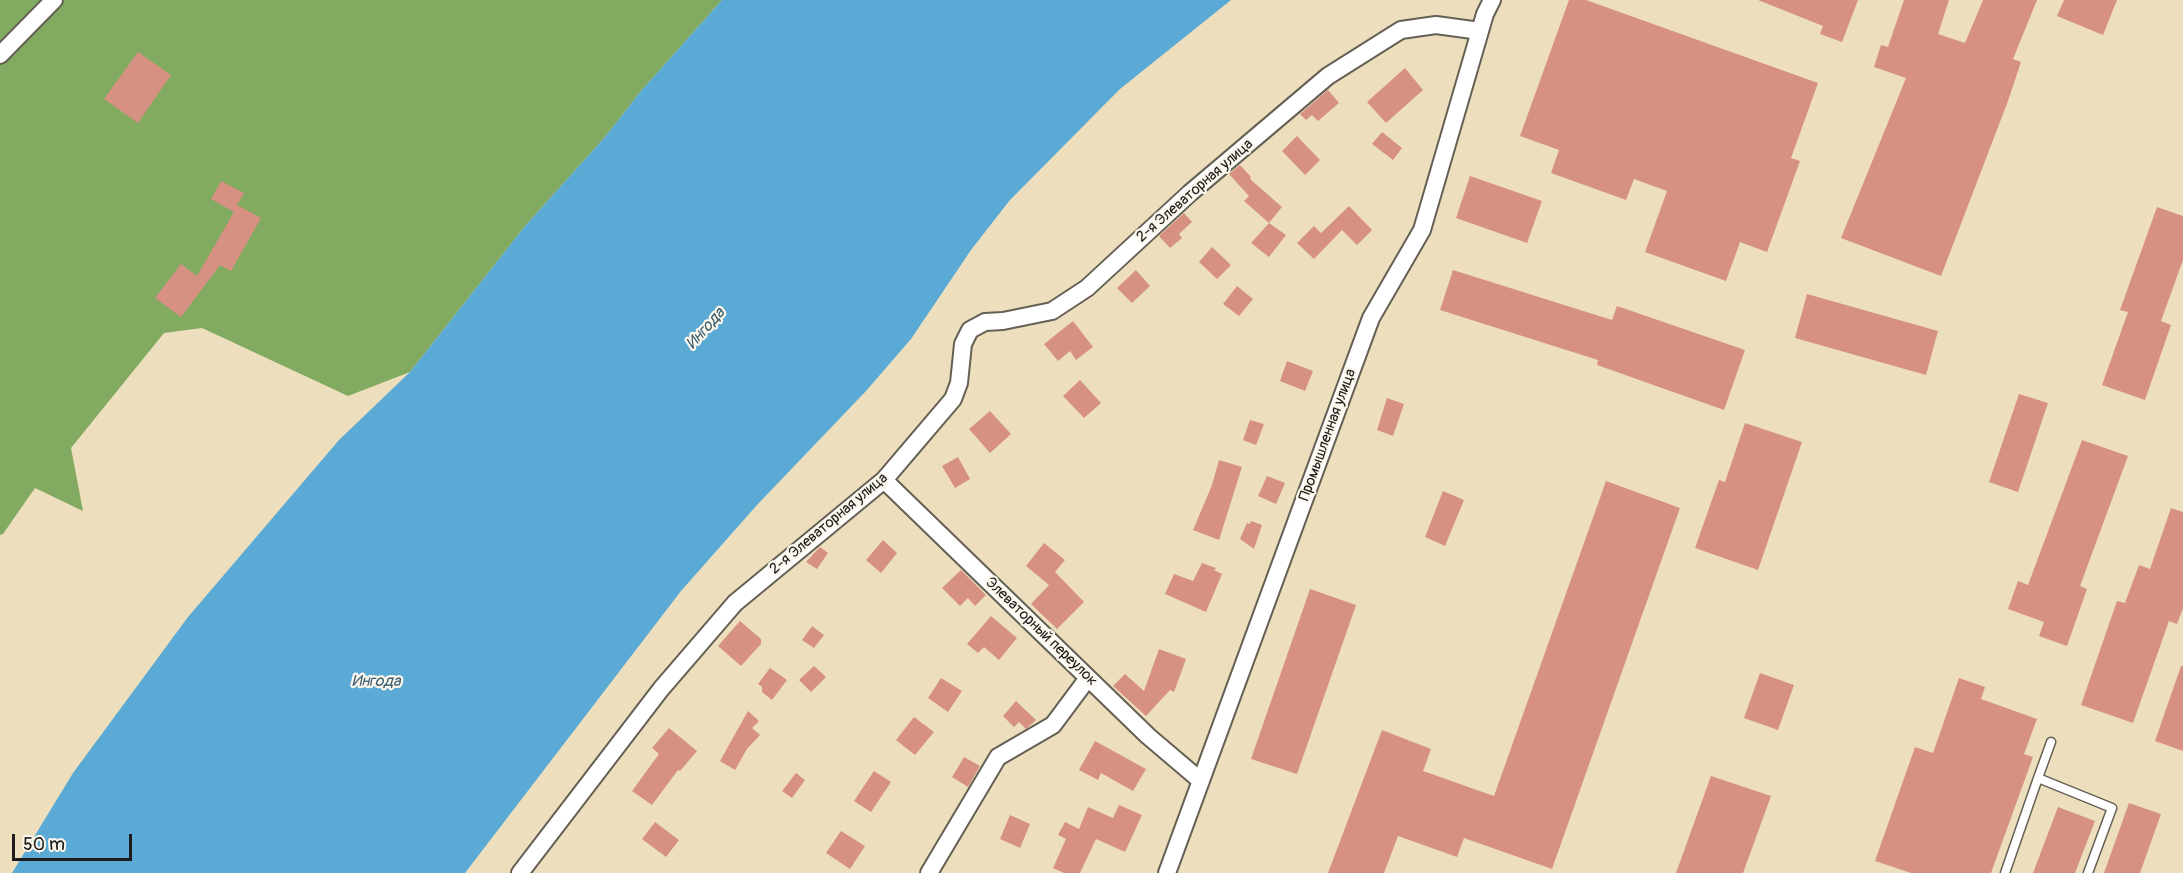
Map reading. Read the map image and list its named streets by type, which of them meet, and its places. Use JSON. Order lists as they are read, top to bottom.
{
  "streets": {
    "street": ["2-я Элеваторная улица", "Промышленная улица", "Элеваторный переулок"]
  },
  "crossings": [
    ["2-я Элеваторная улица", "Промышленная улица"],
    ["2-я Элеваторная улица", "Элеваторный переулок"],
    ["Промышленная улица", "Элеваторный переулок"]
  ],
  "water": ["Ингода"],
  "scale_bar": "50 m"
}
